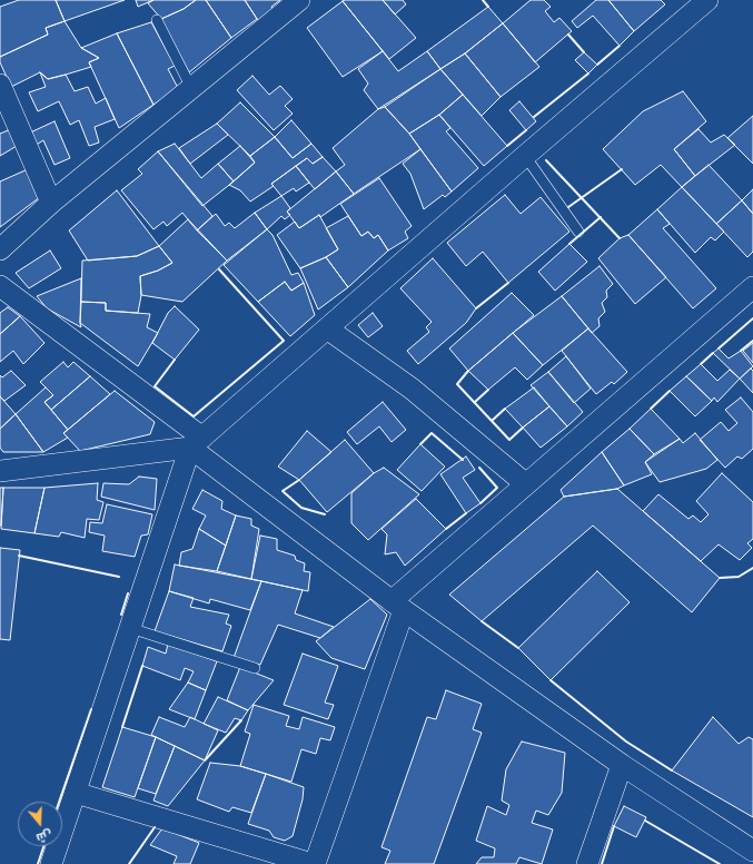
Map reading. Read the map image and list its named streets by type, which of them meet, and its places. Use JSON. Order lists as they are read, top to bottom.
{
  "north": "bottom"
}
